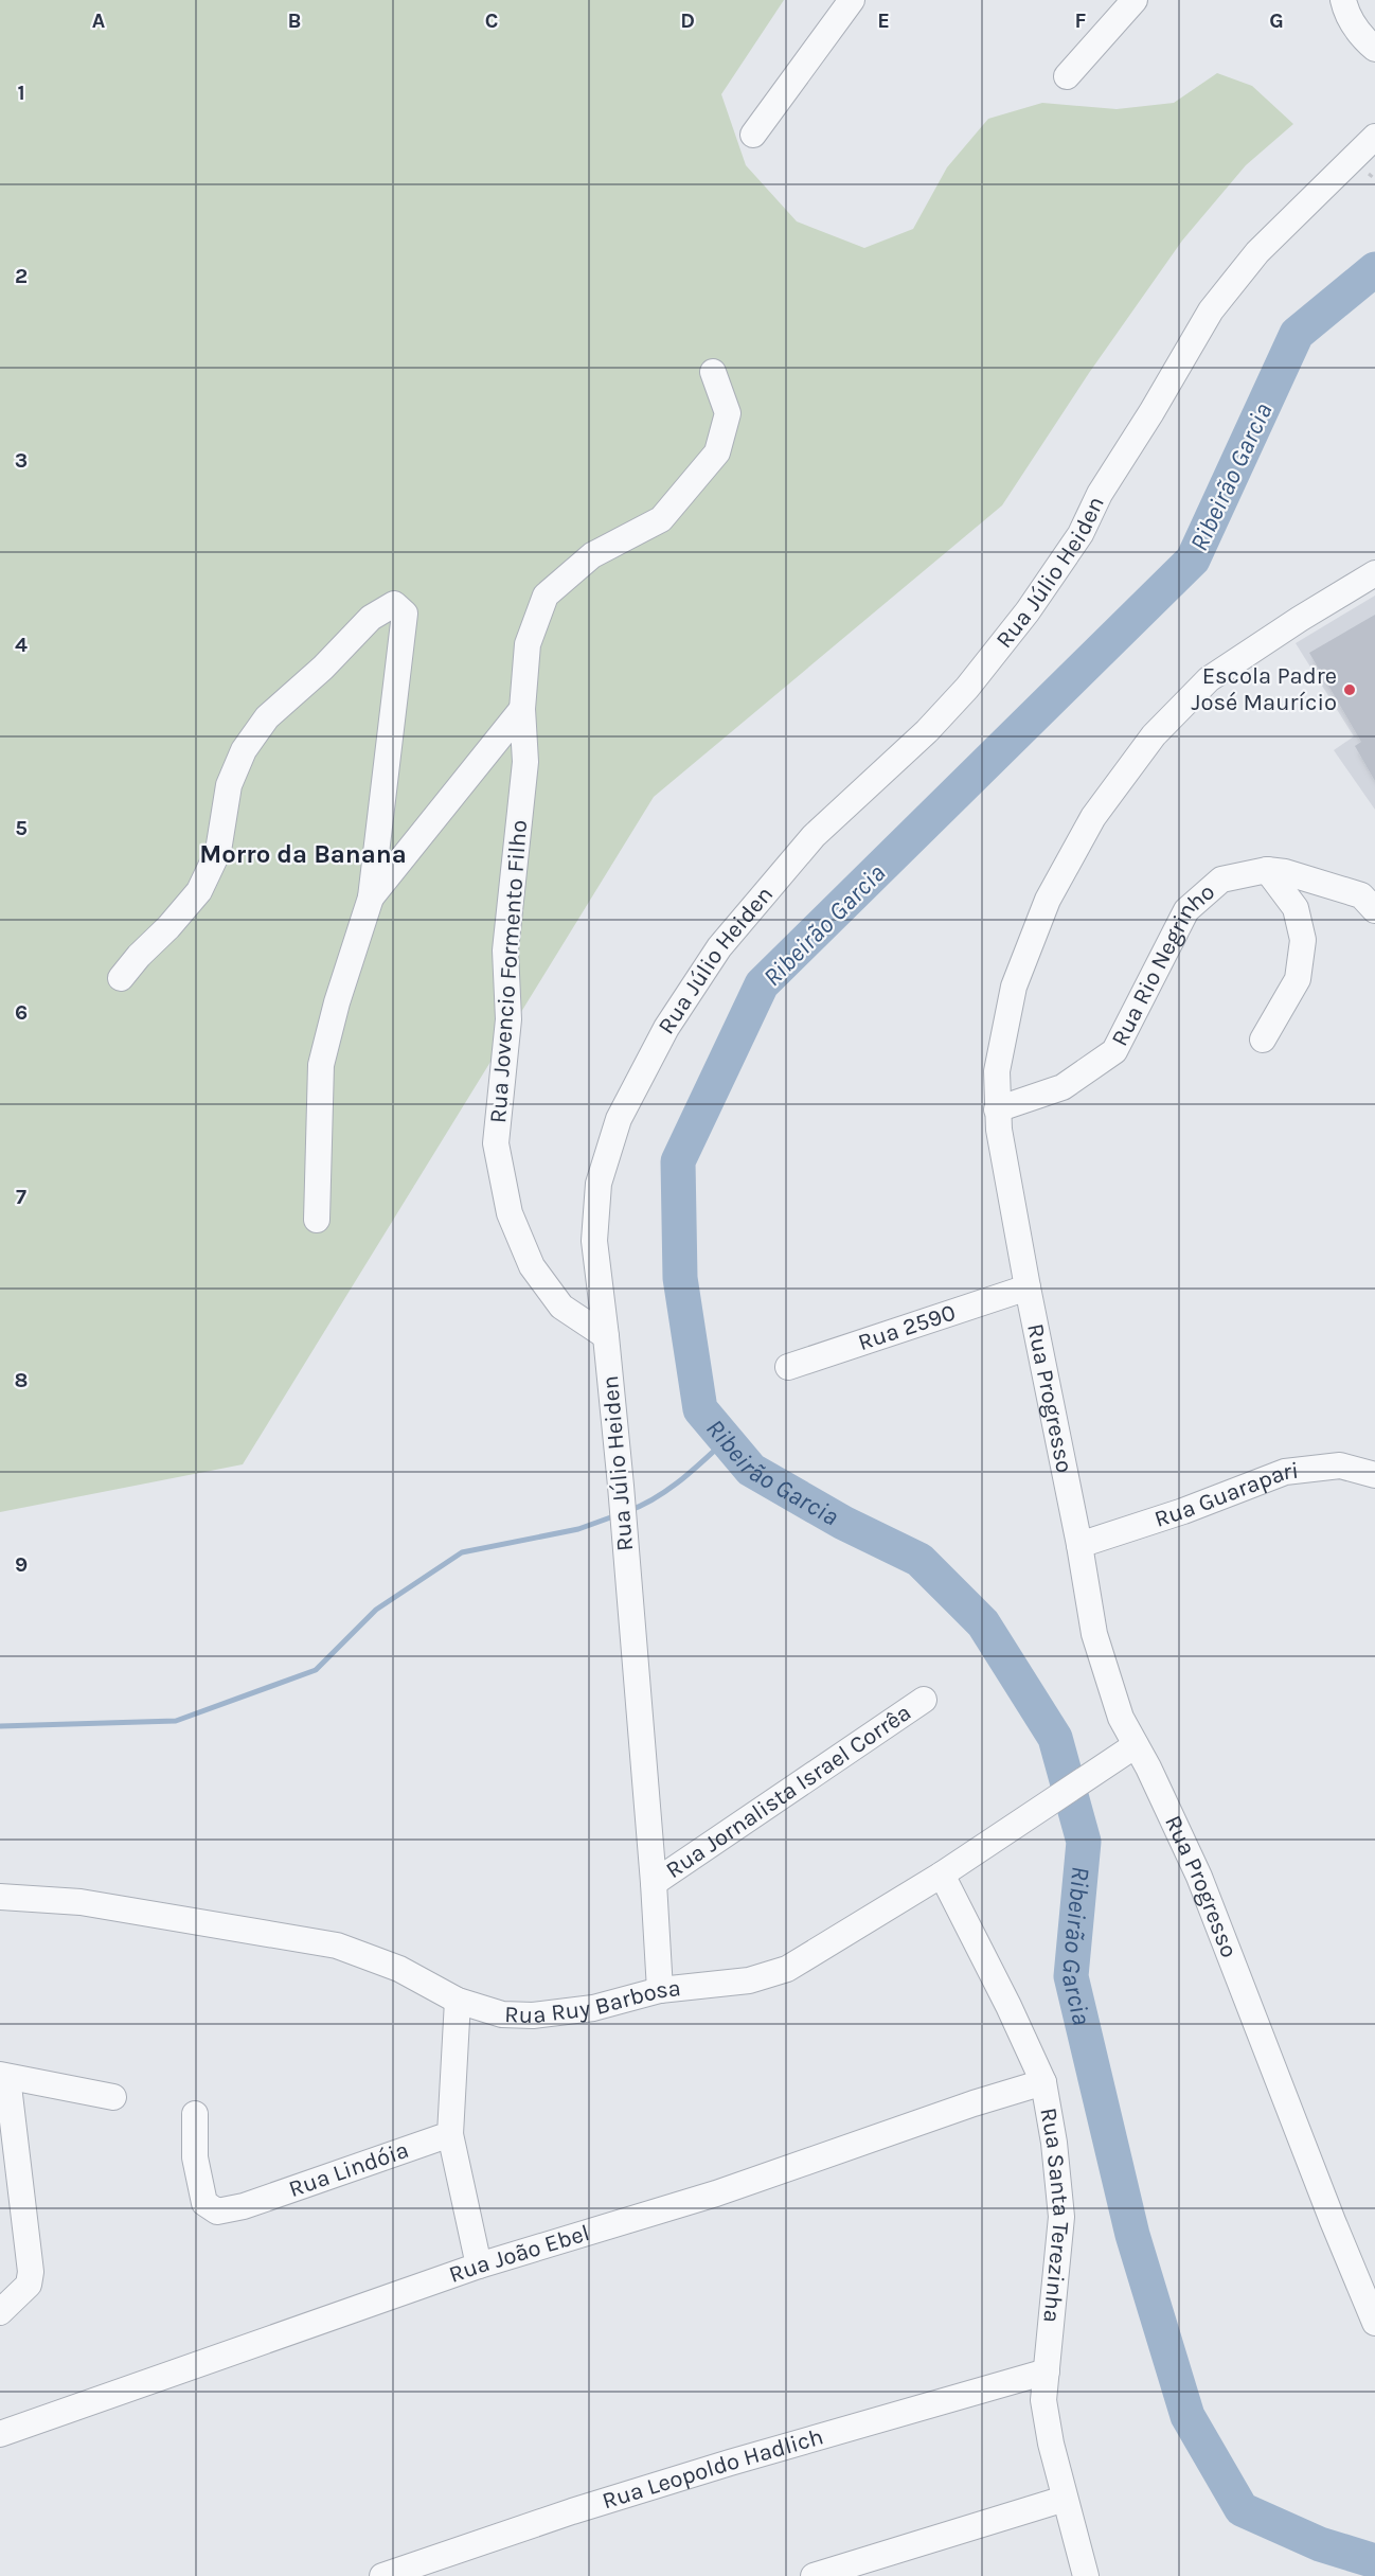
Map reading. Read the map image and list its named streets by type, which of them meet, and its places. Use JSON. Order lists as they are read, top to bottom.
{
  "streets": {
    "street": [
      "Rua Júlio Heiden",
      "Rua Rio Negrinho",
      "Rua Jovencio Formento Filho",
      "Rua 2590",
      "Rua Progresso",
      "Rua Guarapari",
      "Rua Jornalista Israel Corrêa",
      "Rua Ruy Barbosa",
      "Rua Lindóia",
      "Rua Santa Terezinha",
      "Rua João Ebel",
      "Rua Leopoldo Hadlich"
    ]
  },
  "crossings": [
    ["Rua Júlio Heiden", "Rua Jovencio Formento Filho"],
    ["Rua Júlio Heiden", "Rua Jornalista Israel Corrêa"],
    ["Rua Júlio Heiden", "Rua Ruy Barbosa"],
    ["Rua Rio Negrinho", "Rua Progresso"],
    ["Rua 2590", "Rua Progresso"],
    ["Rua Progresso", "Rua Guarapari"],
    ["Rua Progresso", "Rua Ruy Barbosa"],
    ["Rua Ruy Barbosa", "Rua Santa Terezinha"],
    ["Rua Santa Terezinha", "Rua João Ebel"],
    ["Rua Santa Terezinha", "Rua Leopoldo Hadlich"]
  ],
  "districts": ["Morro da Banana"],
  "water": ["Ribeirão Garcia"],
  "places": ["Escola Padre José Maurício"],
  "grid": {
    "columns": [
      "A",
      "B",
      "C",
      "D",
      "E",
      "F",
      "G"
    ],
    "rows": [
      "1",
      "2",
      "3",
      "4",
      "5",
      "6",
      "7",
      "8",
      "9"
    ]
  }
}
